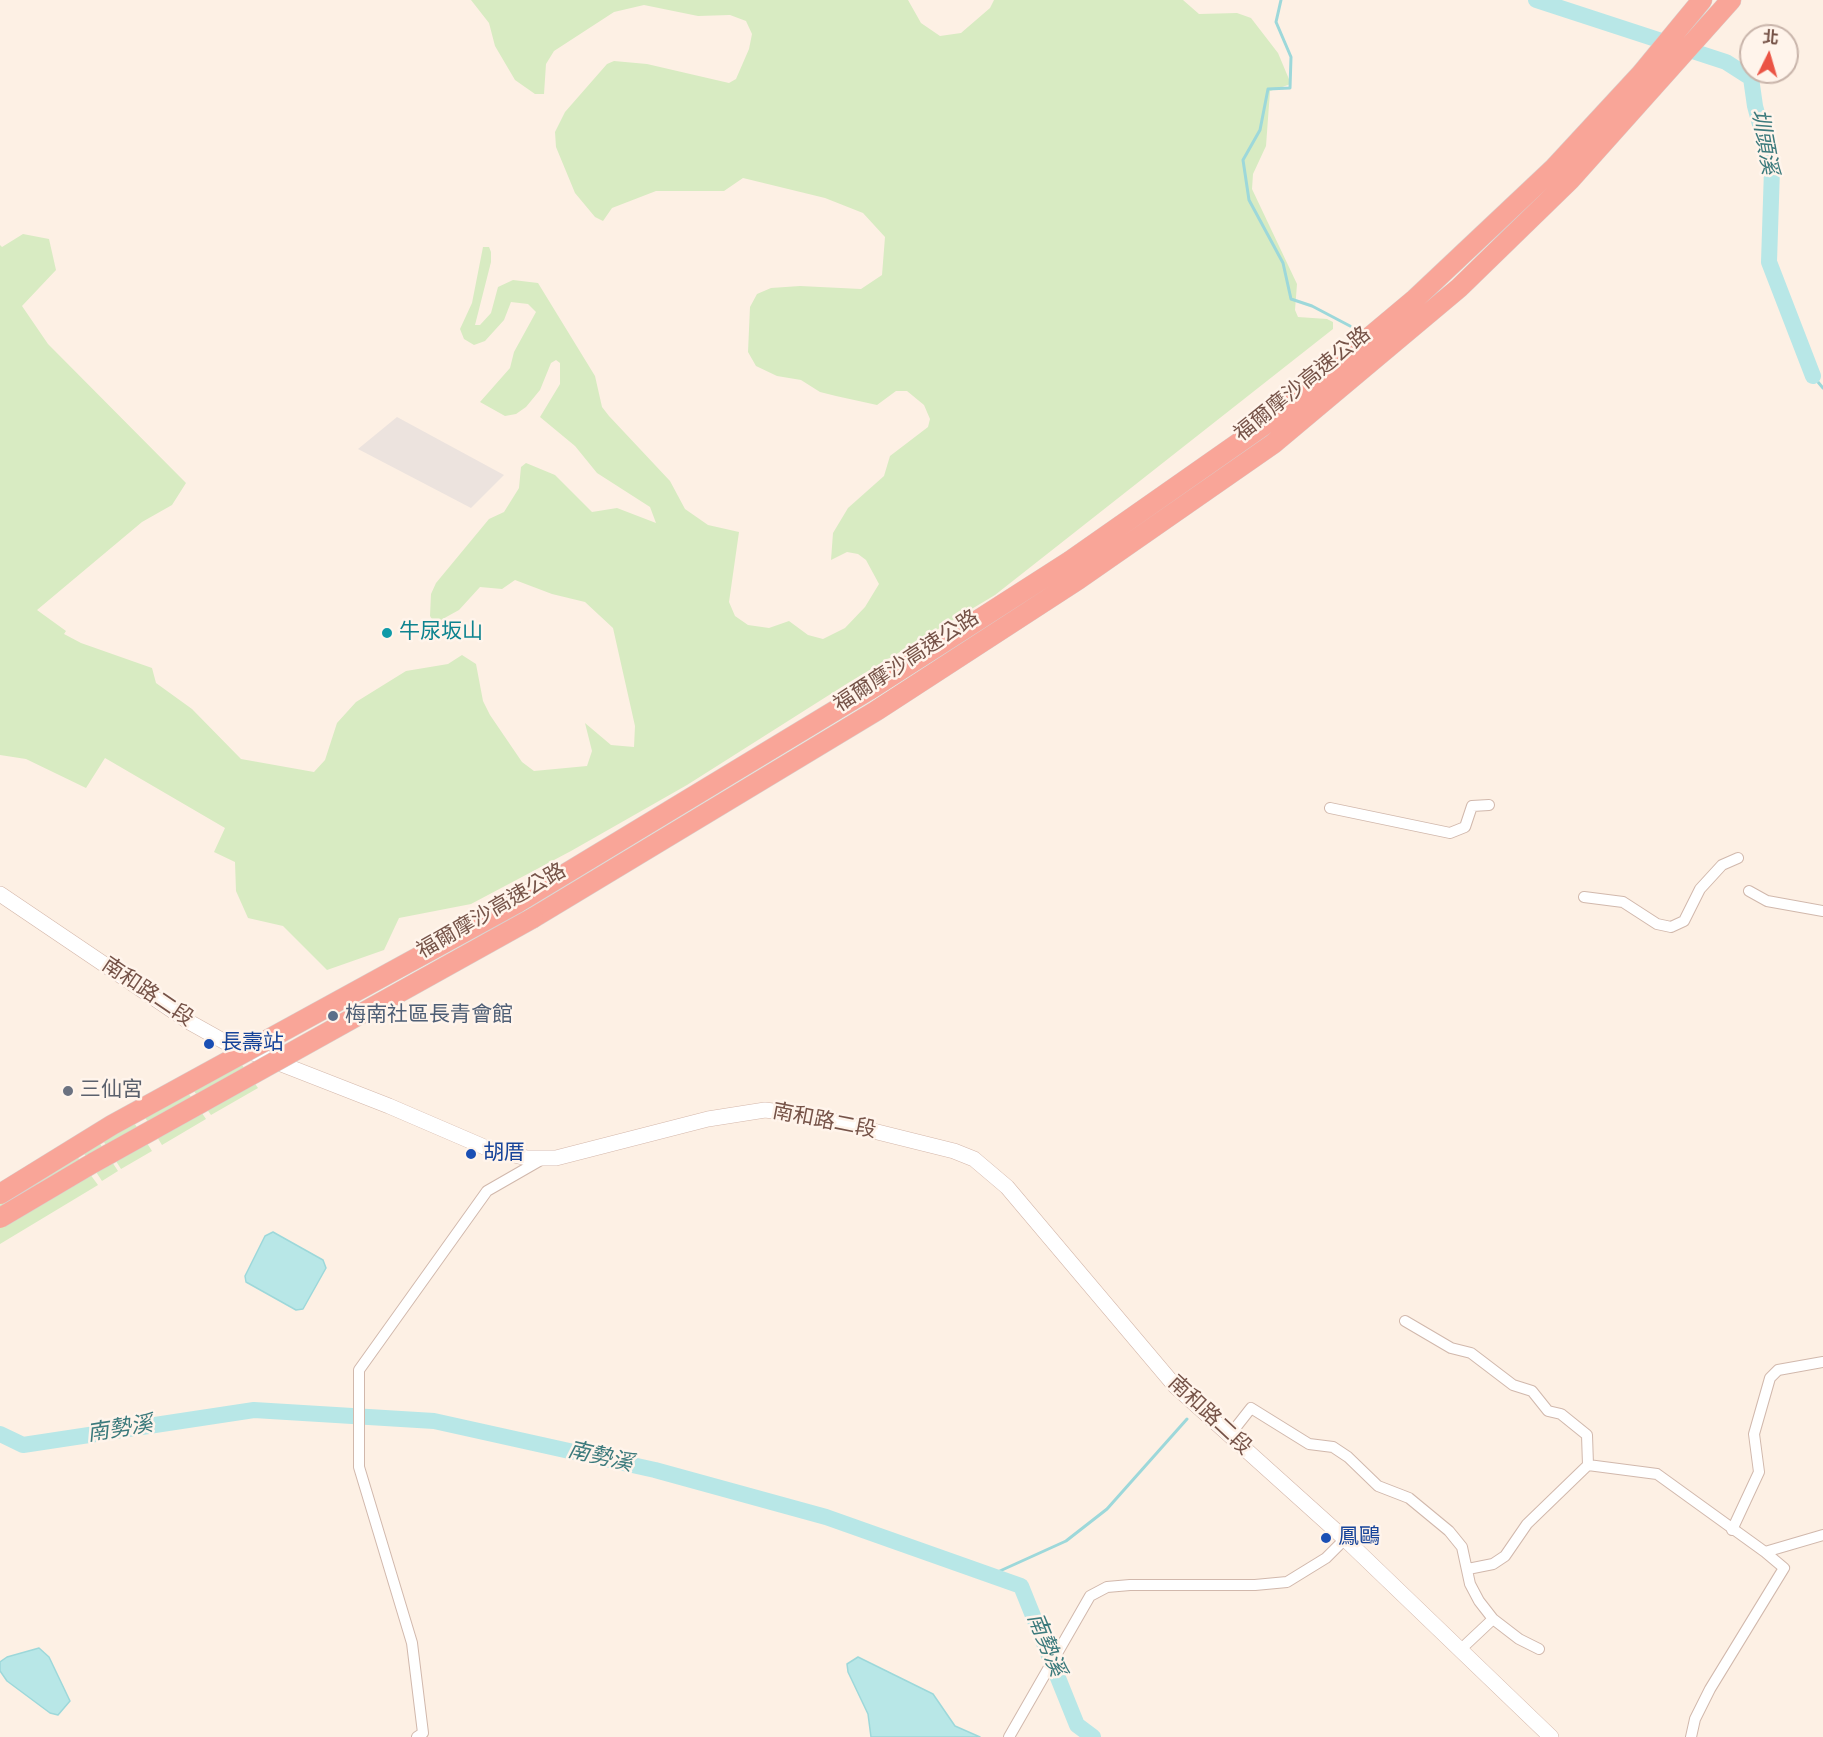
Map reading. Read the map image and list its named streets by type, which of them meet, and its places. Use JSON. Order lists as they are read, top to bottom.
{
  "streets": {
    "highway": ["福爾摩沙高速公路"],
    "main road": ["南和路二段"]
  },
  "water": ["圳頭溪", "南勢溪"],
  "places": [
    "牛尿坂山",
    "梅南社區長青會館",
    "長壽站",
    "三仙宮",
    "胡厝",
    "鳳鷗"
  ],
  "north": "top"
}
